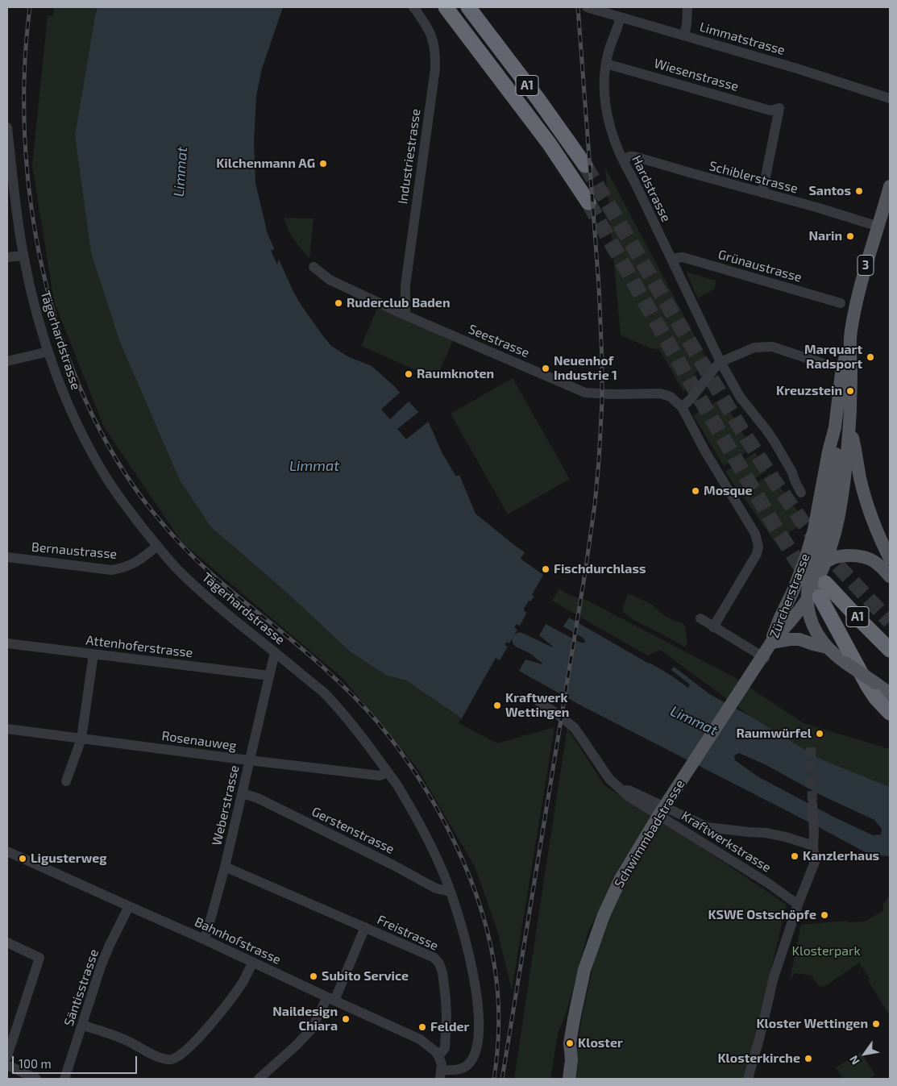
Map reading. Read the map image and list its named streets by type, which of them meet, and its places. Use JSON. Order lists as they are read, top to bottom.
{
  "streets": {
    "highway": ["A1"],
    "main road": ["3", "Zürcherstrasse", "Schwimmbadstrasse"],
    "street": [
      "Limmatstrasse",
      "Wiesenstrasse",
      "Industriestrasse",
      "Schiblerstrasse",
      "Hardstrasse",
      "Grünaustrasse",
      "Tägerhardstrasse",
      "Seestrasse",
      "Bernaustrasse",
      "Attenhoferstrasse",
      "Rosenauweg",
      "Weberstrasse",
      "Gerstenstrasse",
      "Kraftwerkstrasse",
      "Freistrasse",
      "Bahnhofstrasse",
      "Säntisstrasse"
    ]
  },
  "crossings": [
    ["Limmatstrasse", "Hardstrasse"],
    ["Wiesenstrasse", "Schiblerstrasse"],
    ["Wiesenstrasse", "Hardstrasse"],
    ["A1", "3"],
    ["A1", "Zürcherstrasse"],
    ["Industriestrasse", "Seestrasse"],
    ["Schiblerstrasse", "Hardstrasse"],
    ["Schiblerstrasse", "Zürcherstrasse"],
    ["Hardstrasse", "Grünaustrasse"],
    ["3", "Zürcherstrasse"],
    ["Tägerhardstrasse", "Bernaustrasse"],
    ["Tägerhardstrasse", "Rosenauweg"],
    ["Tägerhardstrasse", "Weberstrasse"],
    ["Tägerhardstrasse", "Gerstenstrasse"],
    ["Zürcherstrasse", "Schwimmbadstrasse"],
    ["Attenhoferstrasse", "Weberstrasse"],
    ["Rosenauweg", "Weberstrasse"],
    ["Weberstrasse", "Gerstenstrasse"],
    ["Weberstrasse", "Freistrasse"],
    ["Weberstrasse", "Bahnhofstrasse"],
    ["Freistrasse", "Bahnhofstrasse"],
    ["Bahnhofstrasse", "Säntisstrasse"]
  ],
  "water": ["Limmat"],
  "parks": ["Klosterpark"],
  "places": [
    "Kilchenmann AG",
    "Santos",
    "Narin",
    "Ruderclub Baden",
    "Marquart Radsport",
    "Neuenhof Industrie 1",
    "Raumknoten",
    "Kreuzstein",
    "Mosque",
    "Fischdurchlass",
    "Kraftwerk Wettingen",
    "Raumwürfel",
    "Kanzlerhaus",
    "Ligusterweg",
    "KSWE Ostschöpfe",
    "Subito Service",
    "Naildesign Chiara",
    "Kloster Wettingen",
    "Felder",
    "Kloster",
    "Klosterkirche"
  ],
  "scale_bar": "100 m",
  "north": "bottom left"
}
